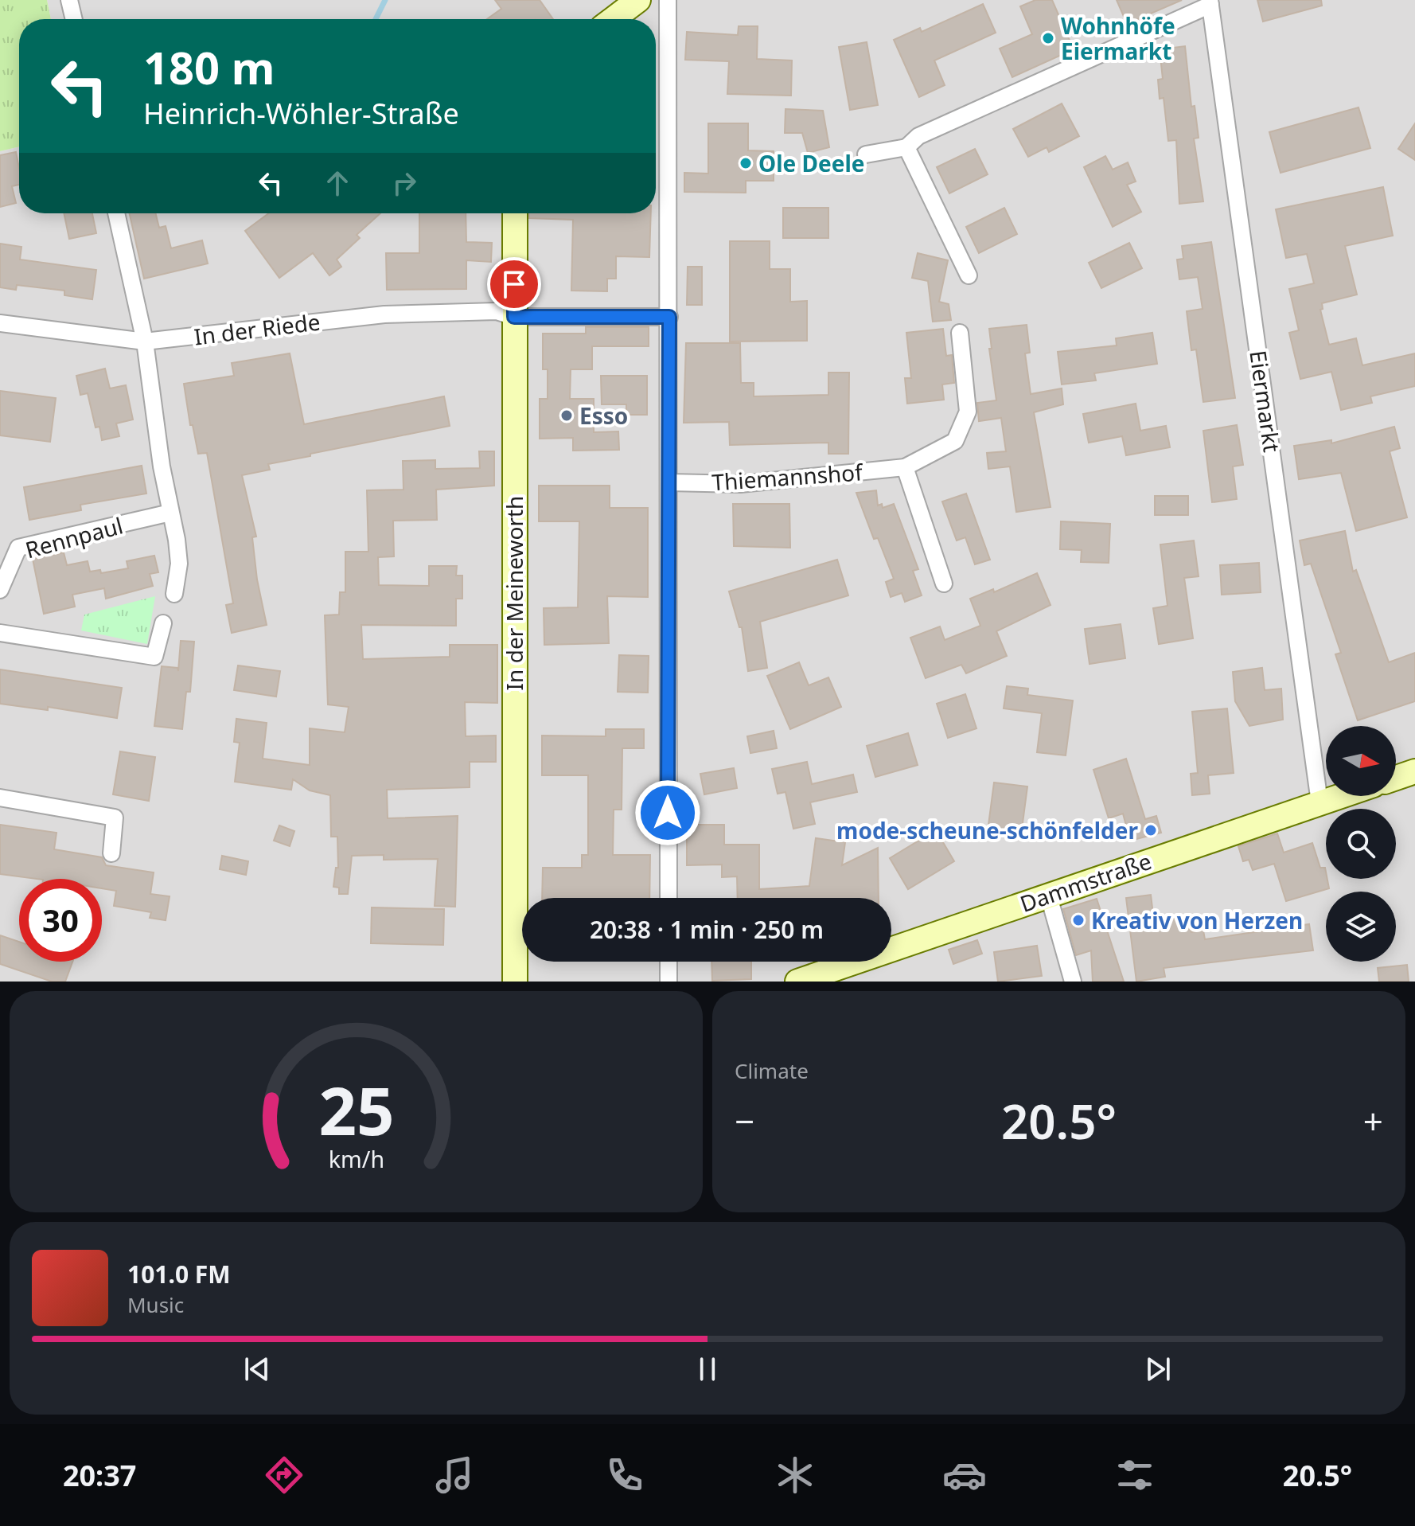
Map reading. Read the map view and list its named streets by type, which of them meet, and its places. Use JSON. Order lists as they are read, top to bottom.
{
  "streets": {
    "main road": ["In der Meineworth", "Dammstraße"],
    "street": [
      "In der Riede",
      "Eiermarkt",
      "Thiemannshof",
      "Rennpaul"
    ]
  },
  "crossings": [
    ["In der Riede", "In der Meineworth"],
    ["Eiermarkt", "Dammstraße"]
  ],
  "places": [
    "Wohnhöfe Eiermarkt",
    "Ole Deele",
    "Esso",
    "mode-scheune-schönfelder",
    "Kreativ von Herzen"
  ],
  "north": "right",
  "page": {
    "turn": ["180 m", "Heinrich-Wöhler-Straße"],
    "limit": "30",
    "trip": "20:38 · 1 min · 250 m",
    "tile": "Climate",
    "heat": ["−", "20.5°", "+"],
    "song": ["101.0 FM", "Music"],
    "tabs": ["20:37", "20.5°"],
    "gauge": ["25", "km/h"]
  }
}
